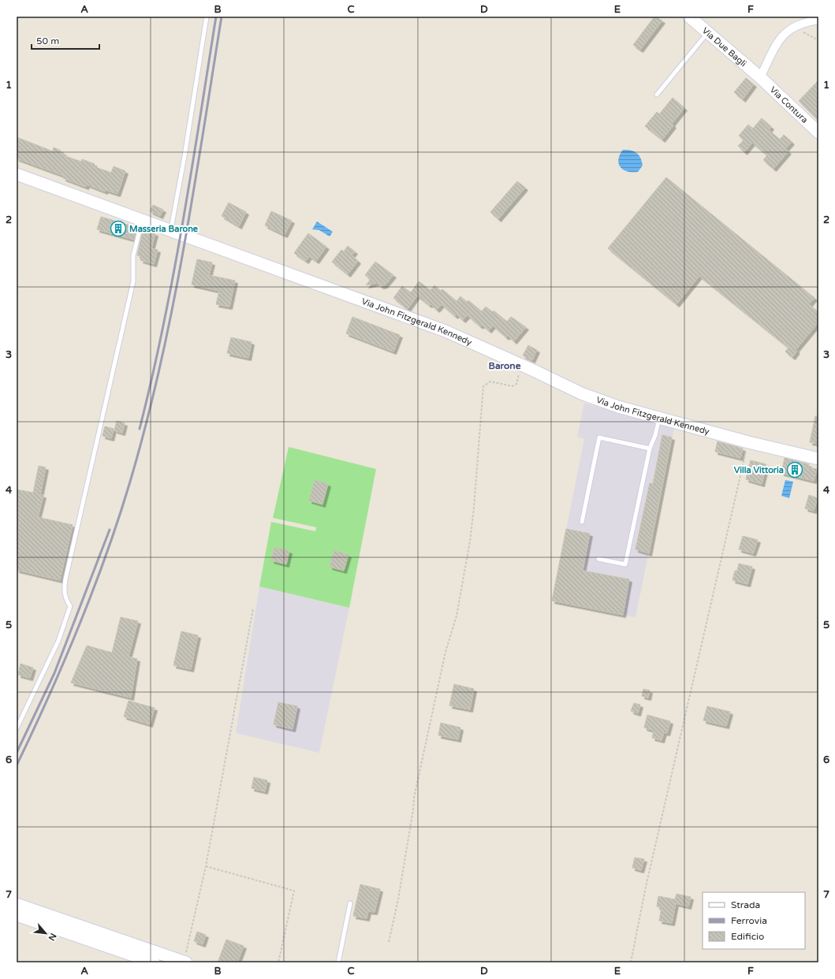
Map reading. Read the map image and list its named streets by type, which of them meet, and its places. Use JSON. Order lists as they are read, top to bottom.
{
  "streets": {
    "street": ["Via Due Bagli", "Via Contura", "Via John Fitzgerald Kennedy"]
  },
  "crossings": [
    ["Via Due Bagli", "Via Contura"]
  ],
  "districts": ["Barone"],
  "places": {
    "building": ["Masseria Barone", "Villa Vittoria"]
  },
  "legend": ["Strada", "Ferrovia", "Edificio"],
  "scale_bar": "50 m",
  "north": "bottom right",
  "grid": {
    "columns": [
      "A",
      "B",
      "C",
      "D",
      "E",
      "F"
    ],
    "rows": [
      "1",
      "2",
      "3",
      "4",
      "5",
      "6",
      "7"
    ]
  }
}
